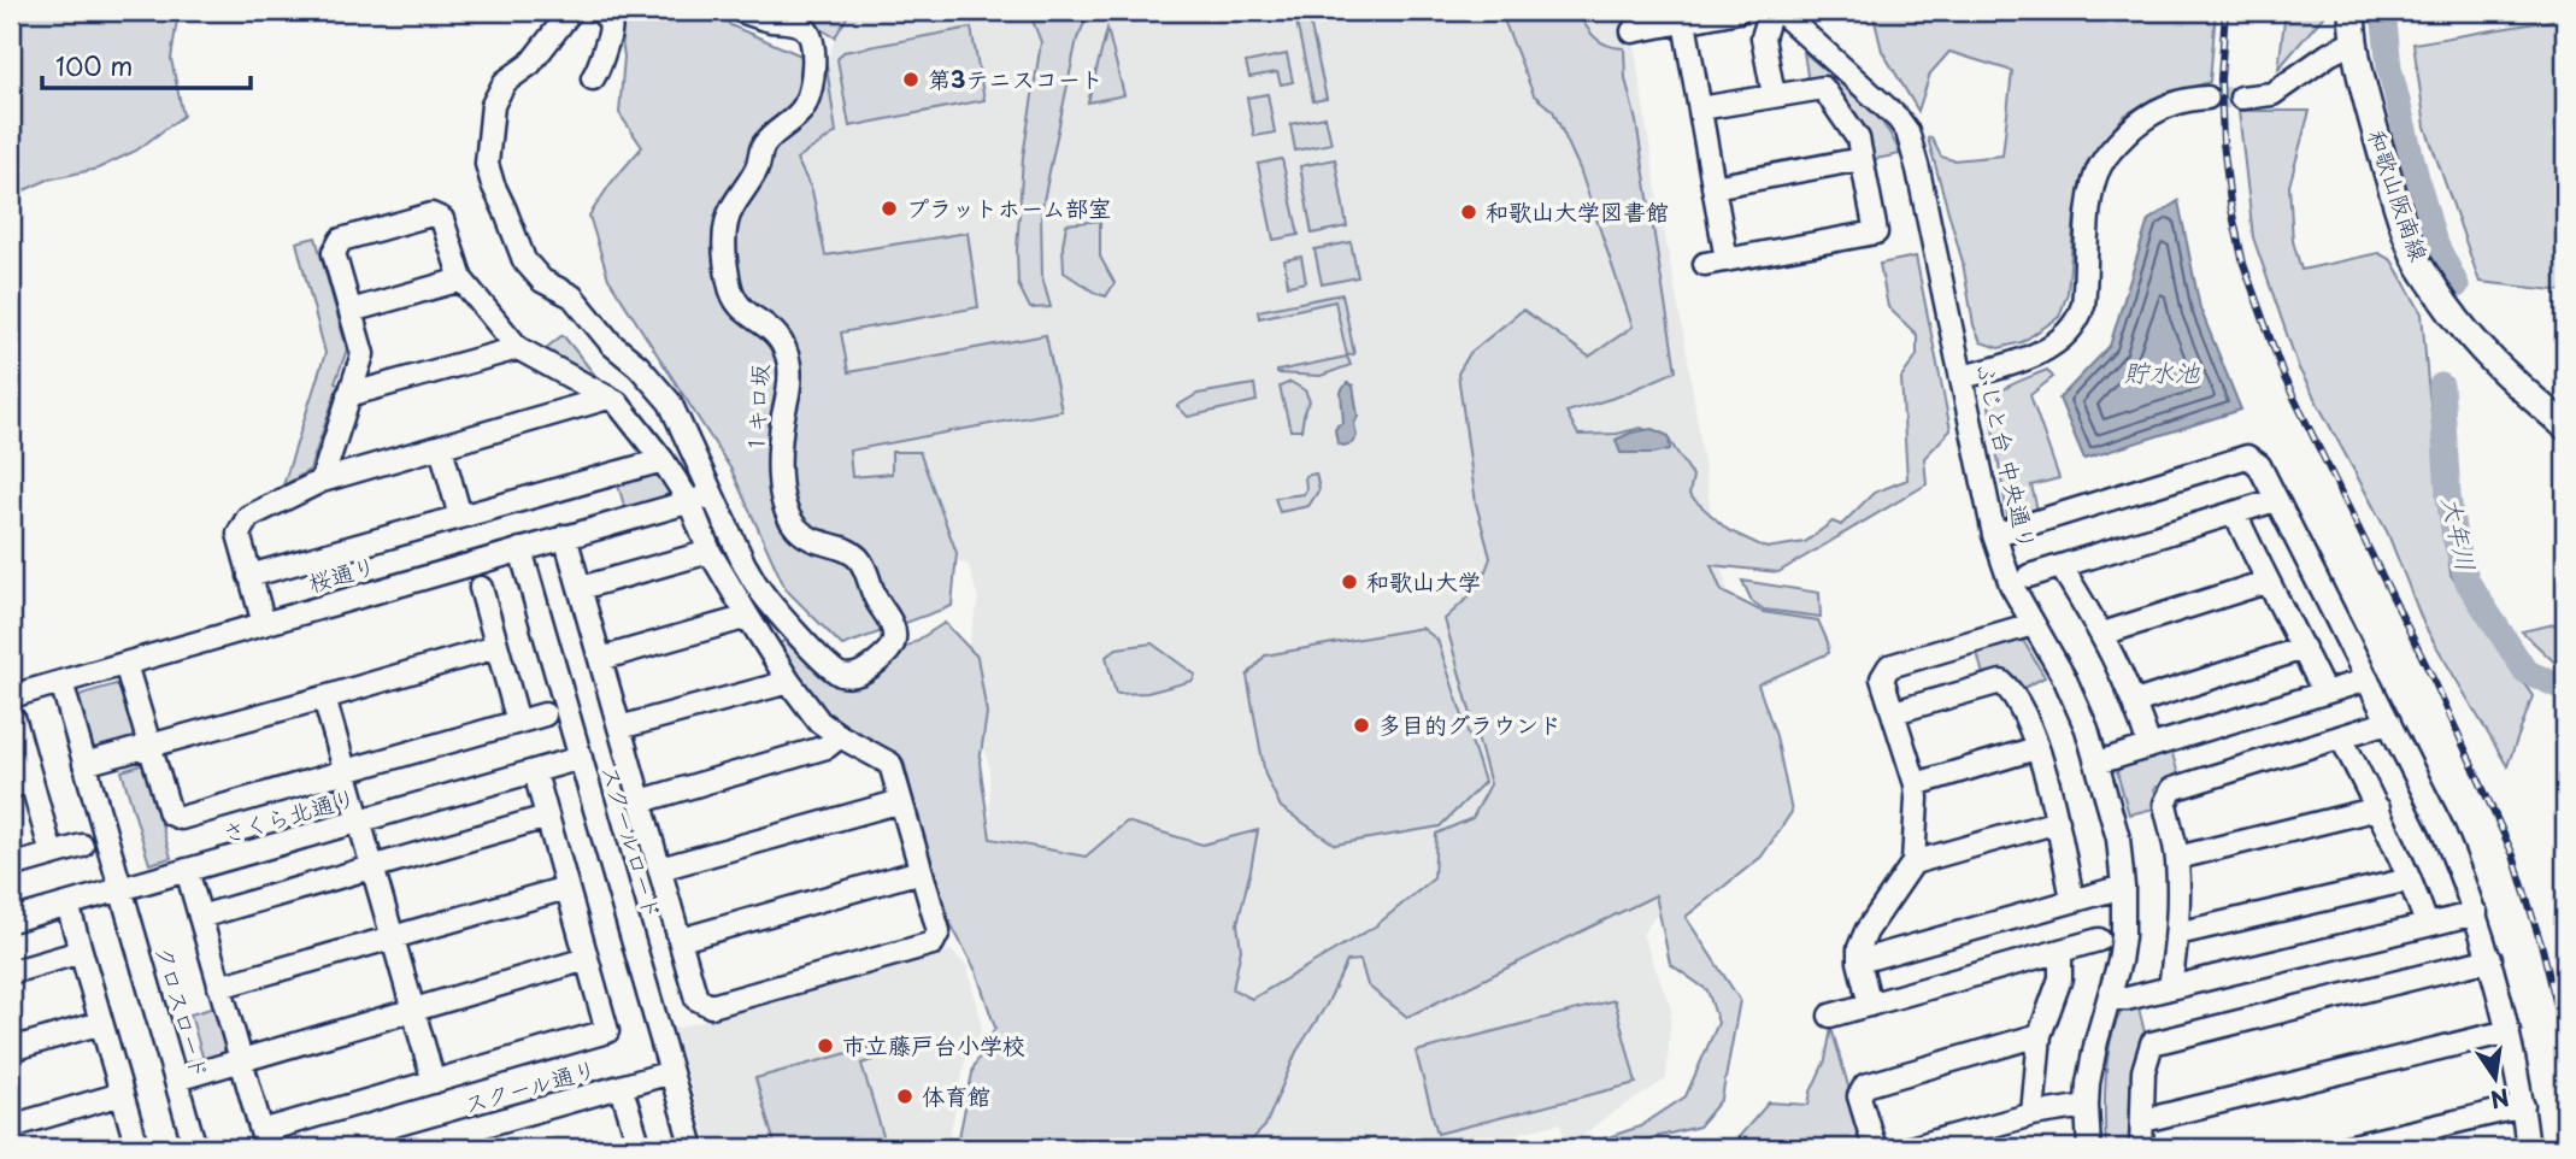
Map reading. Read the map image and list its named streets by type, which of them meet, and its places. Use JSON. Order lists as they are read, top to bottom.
{
  "streets": {
    "main road": ["和歌山阪南線"],
    "street": [
      "１キロ坂",
      "ふじと台 中央通り",
      "桜通り",
      "さくら北通り",
      "スクールロード",
      "クロスロード",
      "スクール通り"
    ]
  },
  "crossings": [
    ["１キロ坂", "桜通り"],
    ["桜通り", "スクールロード"],
    ["桜通り", "クロスロード"],
    ["さくら北通り", "スクールロード"],
    ["さくら北通り", "クロスロード"],
    ["スクールロード", "スクール通り"]
  ],
  "water": ["貯水池", "大年川"],
  "places": [
    "第3テニスコート",
    "プラットホーム部室",
    "和歌山大学図書館",
    "和歌山大学",
    "多目的グラウンド",
    "市立藤戸台小学校",
    "体育館"
  ],
  "scale_bar": "100 m",
  "north": "bottom"
}
